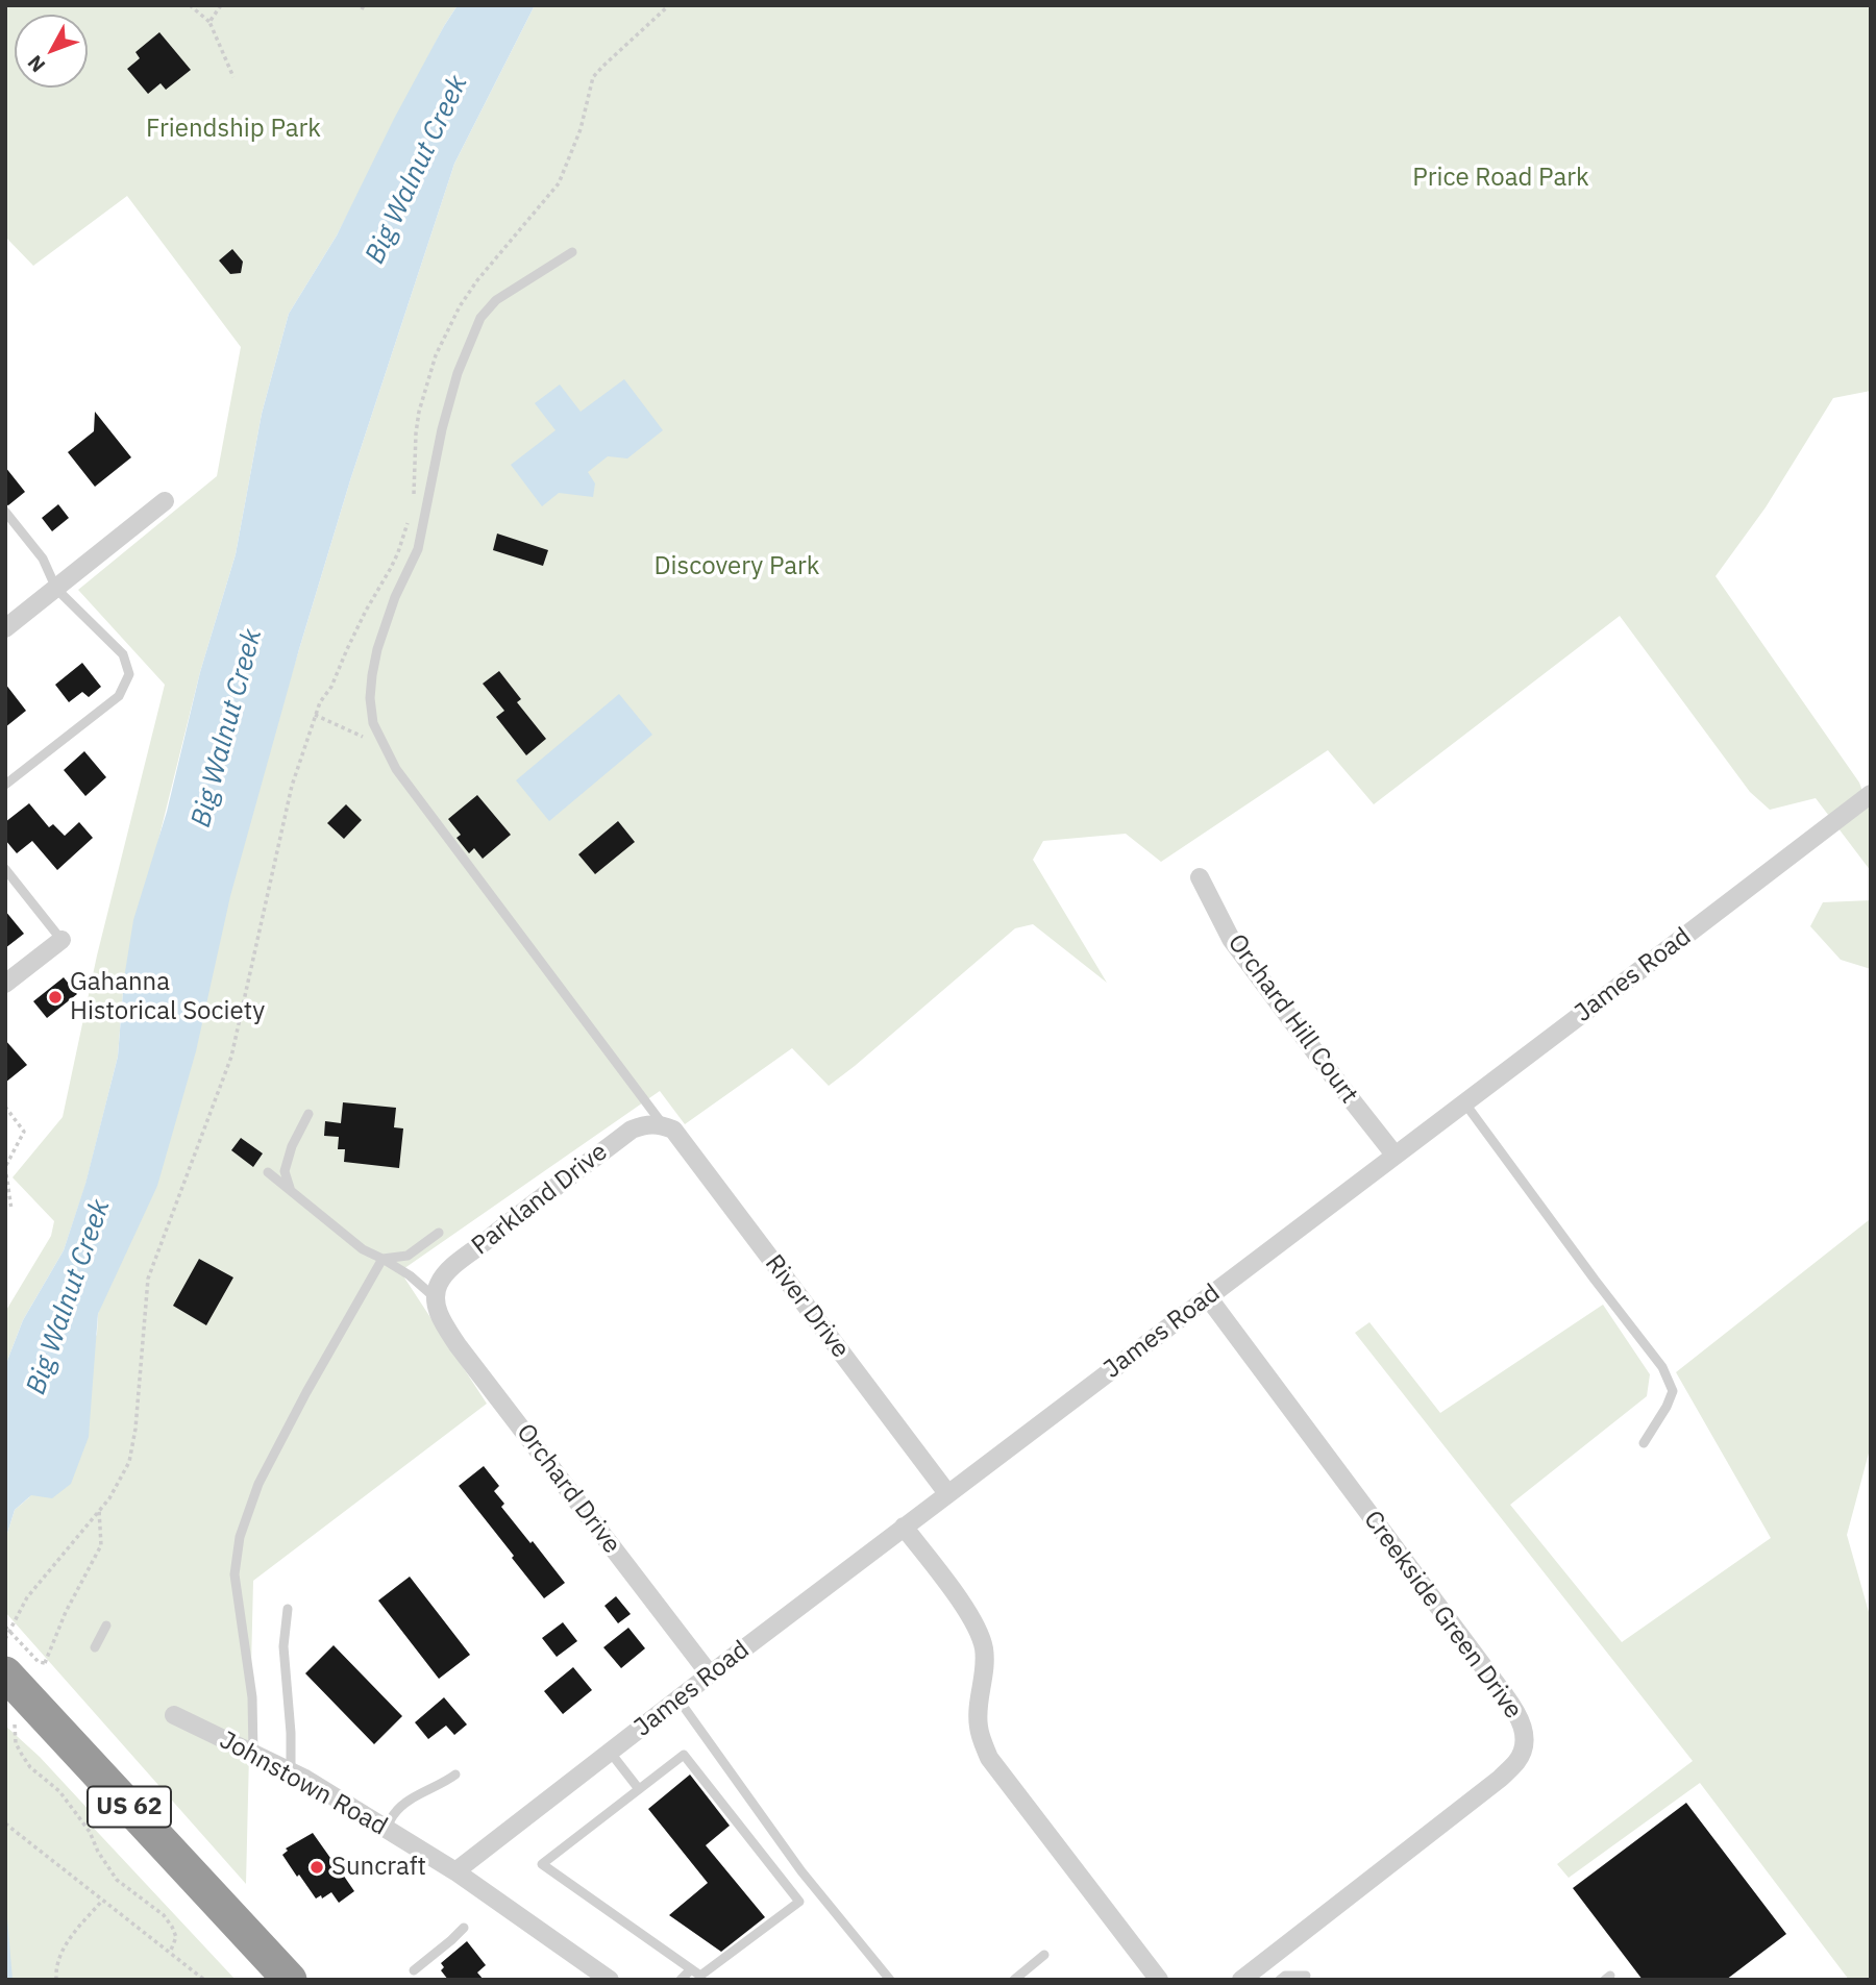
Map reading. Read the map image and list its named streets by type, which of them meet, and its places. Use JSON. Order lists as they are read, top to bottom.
{
  "streets": {
    "highway": ["US 62"],
    "street": [
      "James Road",
      "Orchard Hill Court",
      "Parkland Drive",
      "River Drive",
      "Orchard Drive",
      "Creekside Green Drive",
      "Johnstown Road"
    ]
  },
  "crossings": [
    ["James Road", "Orchard Hill Court"],
    ["James Road", "River Drive"],
    ["James Road", "Orchard Drive"],
    ["James Road", "Creekside Green Drive"],
    ["James Road", "Johnstown Road"],
    ["Parkland Drive", "River Drive"],
    ["Parkland Drive", "Orchard Drive"]
  ],
  "water": ["Big Walnut Creek"],
  "parks": ["Friendship Park", "Price Road Park", "Discovery Park"],
  "places": ["Gahanna Historical Society", "Suncraft"],
  "north": "bottom left"
}
